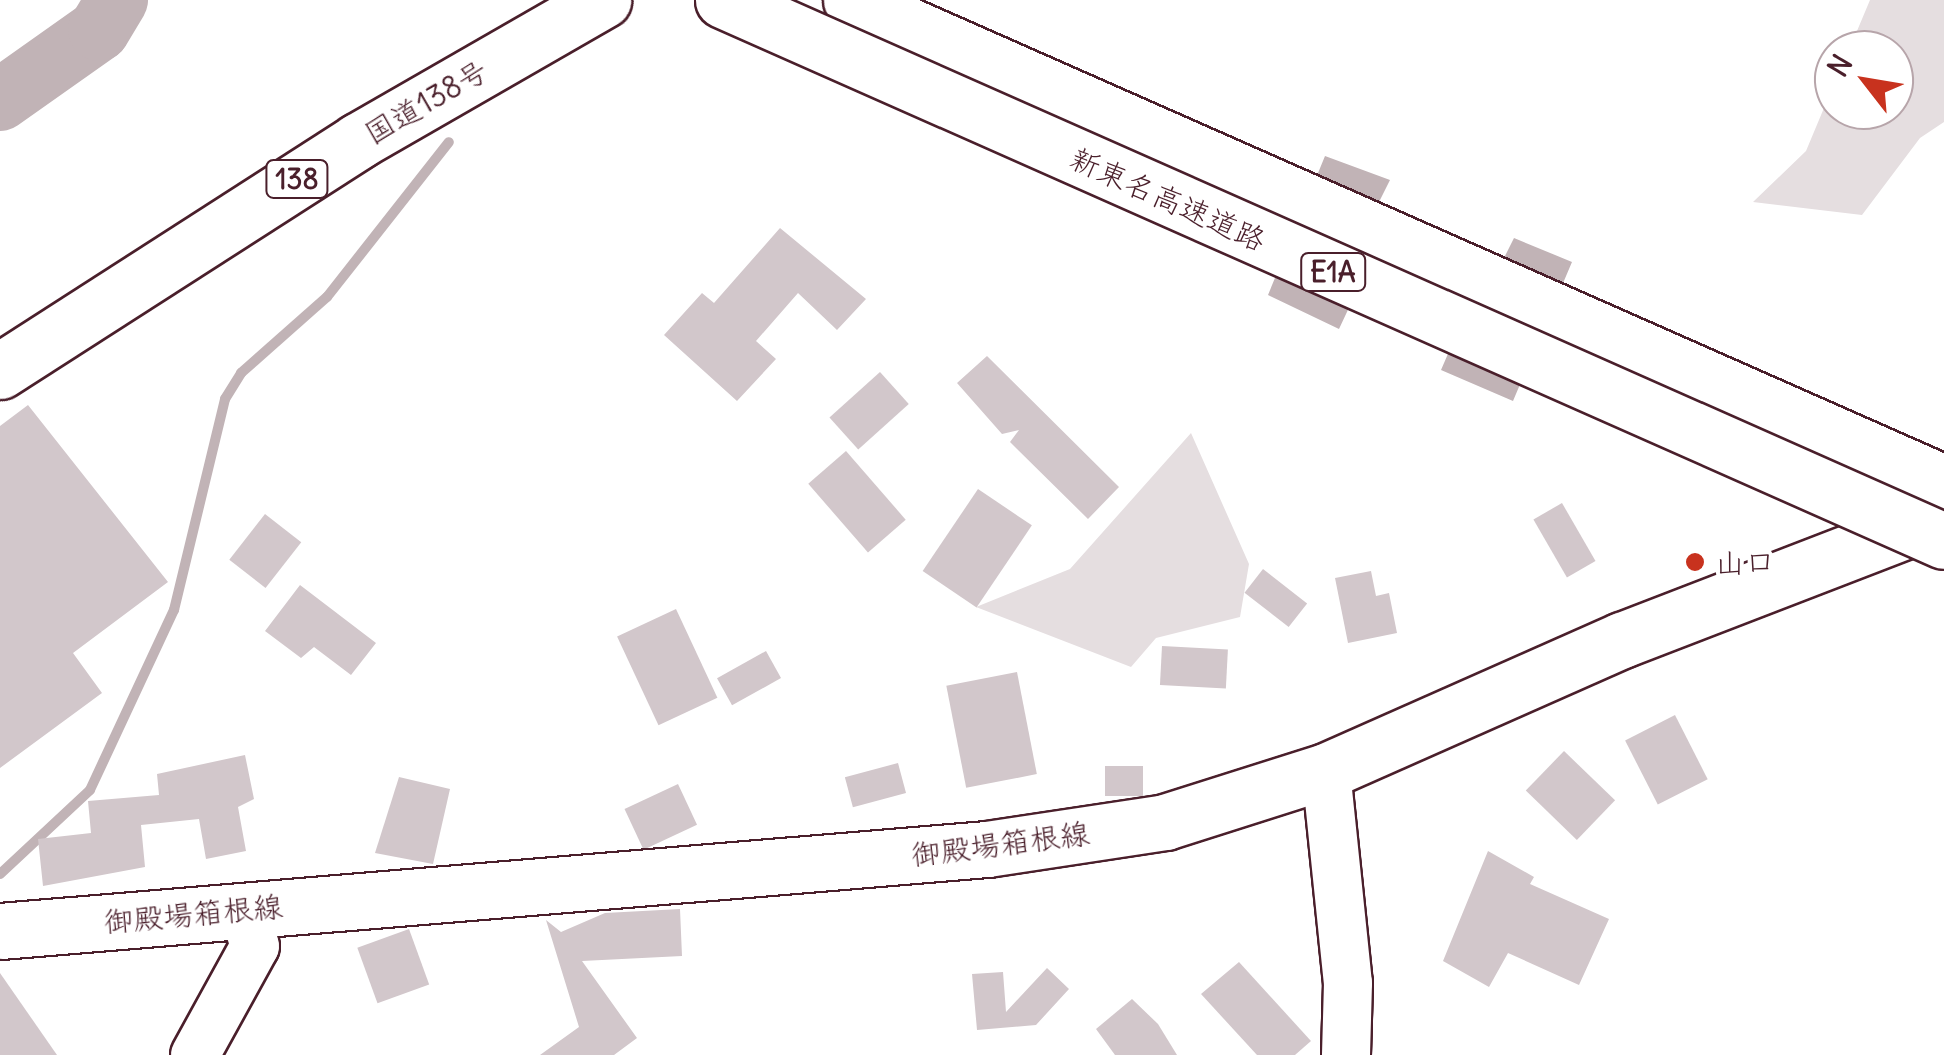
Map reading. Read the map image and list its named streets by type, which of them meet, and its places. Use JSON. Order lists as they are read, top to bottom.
{
  "streets": {
    "main road": [
      "国道138号",
      "138",
      "新東名高速道路",
      "E1A",
      "御殿場箱根線"
    ]
  },
  "places": ["山口"],
  "north": "top left"
}
